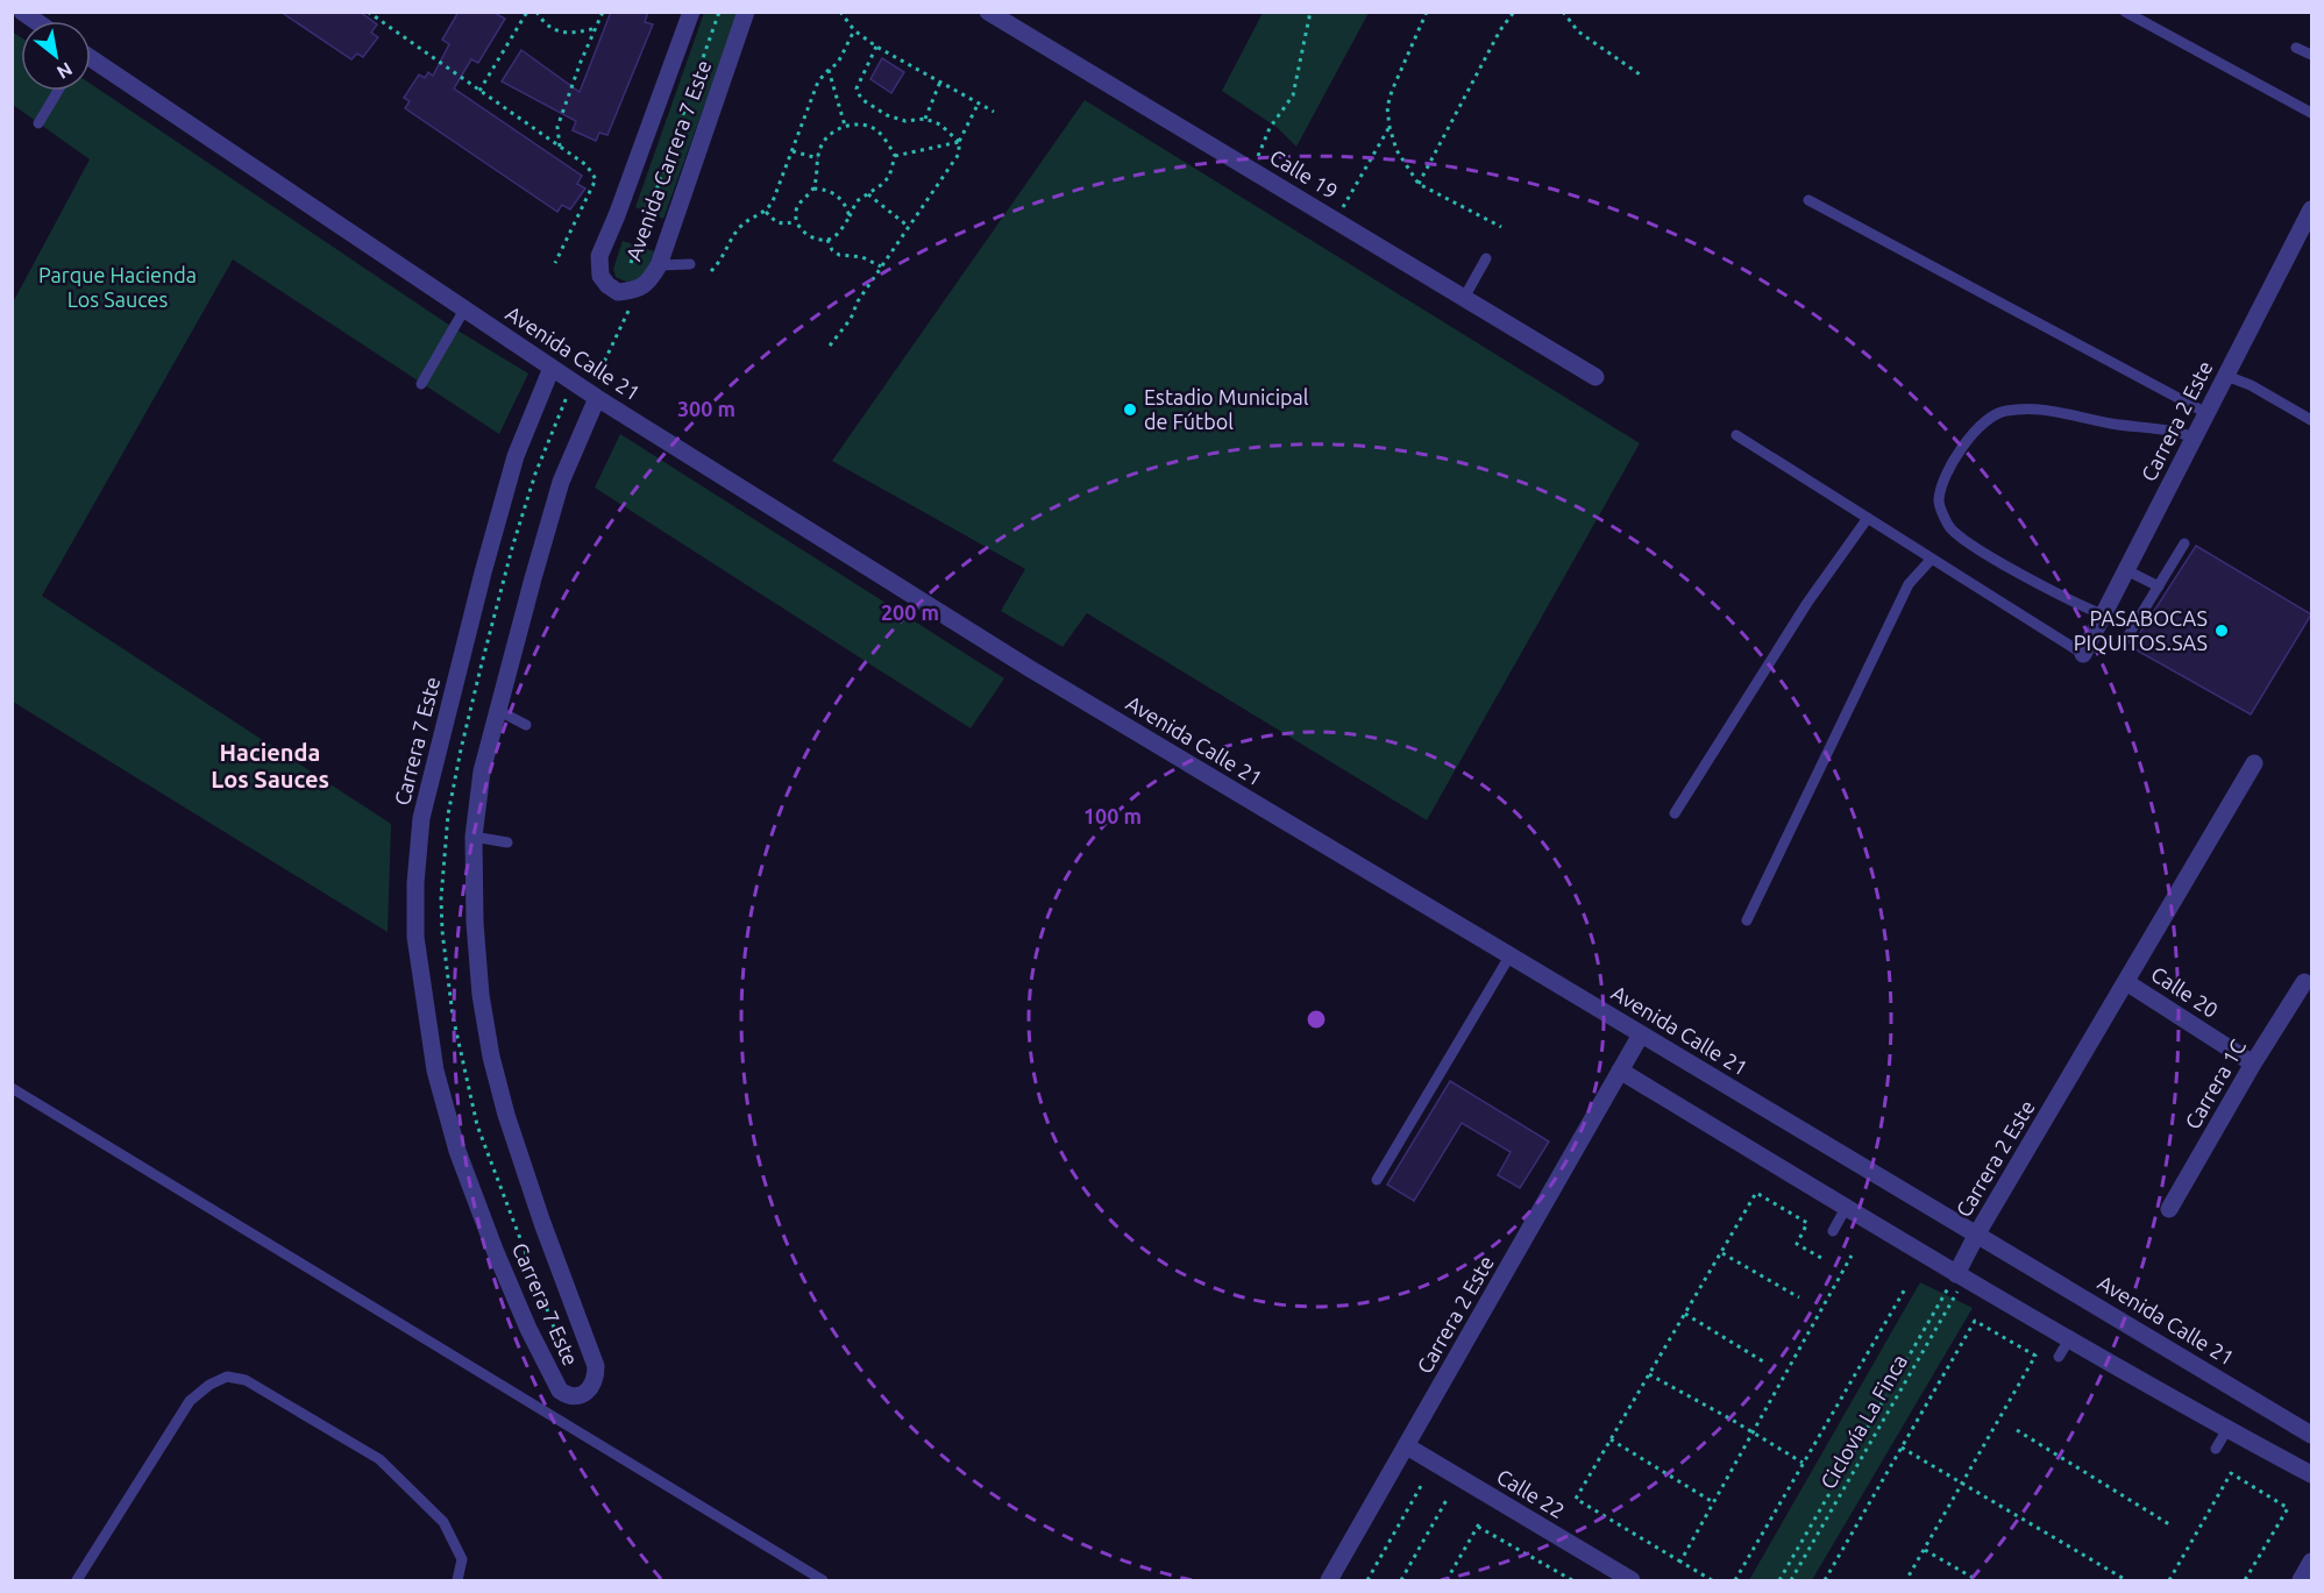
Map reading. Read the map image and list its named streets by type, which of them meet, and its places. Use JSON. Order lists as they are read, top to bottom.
{
  "streets": {
    "street": [
      "Avenida Carrera 7 Este",
      "Calle 19",
      "Avenida Calle 21",
      "Carrera 2 Este",
      "Carrera 7 Este",
      "Calle 20",
      "Carrera 1C",
      "Calle 22"
    ],
    "path": ["Ciclovía La Finca"]
  },
  "crossings": [
    ["Avenida Calle 21", "Carrera 2 Este"],
    ["Avenida Calle 21", "Carrera 7 Este"],
    ["Carrera 2 Este", "Calle 20"],
    ["Carrera 2 Este", "Ciclovía La Finca"],
    ["Carrera 2 Este", "Calle 22"],
    ["Calle 20", "Carrera 1C"]
  ],
  "districts": ["Hacienda Los Sauces"],
  "parks": ["Parque Hacienda Los Sauces"],
  "places": ["Estadio Municipal de Fútbol", "PASABOCAS PIQUITOS.SAS"],
  "north": "bottom right",
  "rings": ["300 m", "200 m", "100 m"]
}
